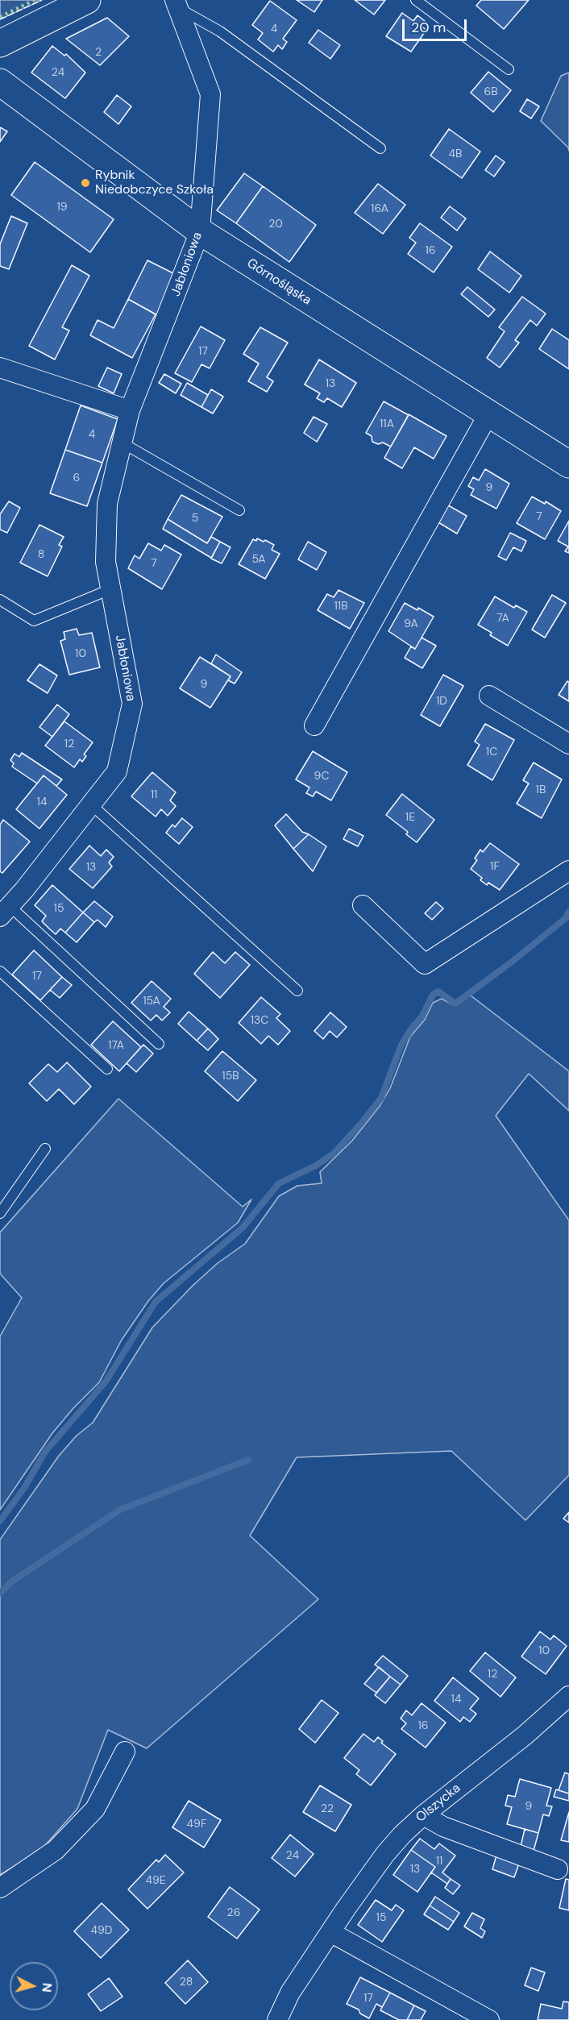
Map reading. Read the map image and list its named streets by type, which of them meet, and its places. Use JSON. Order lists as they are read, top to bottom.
{
  "streets": {
    "street": ["Jabłoniowa", "Górnośląska", "Olszycka"]
  },
  "crossings": [
    ["Jabłoniowa", "Górnośląska"]
  ],
  "places": ["Rybnik Niedobczyce Szkoła"],
  "house_numbers": [
    "4",
    "2",
    "24",
    "6B",
    "4B",
    "19",
    "16A",
    "20",
    "16",
    "17",
    "13",
    "11A",
    "4",
    "6",
    "9",
    "7",
    "5",
    "8",
    "5A",
    "7",
    "11B",
    "7A",
    "9A",
    "10",
    "9",
    "1D",
    "12",
    "1C",
    "9C",
    "1B",
    "11",
    "14",
    "1E",
    "1F",
    "13",
    "15",
    "17",
    "15A",
    "13C",
    "17A",
    "15B",
    "10",
    "12",
    "14",
    "16",
    "9",
    "22",
    "49F",
    "24",
    "11",
    "13",
    "49E",
    "26",
    "15",
    "49D",
    "28",
    "17"
  ],
  "scale_bar": "20 m",
  "north": "right"
}
